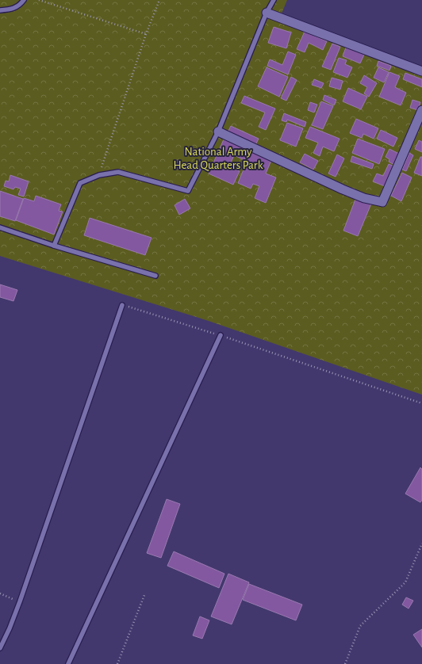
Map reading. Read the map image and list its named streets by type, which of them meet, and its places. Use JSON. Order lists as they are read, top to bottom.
{
  "parks": ["National Army Head Quarters Park"]
}
